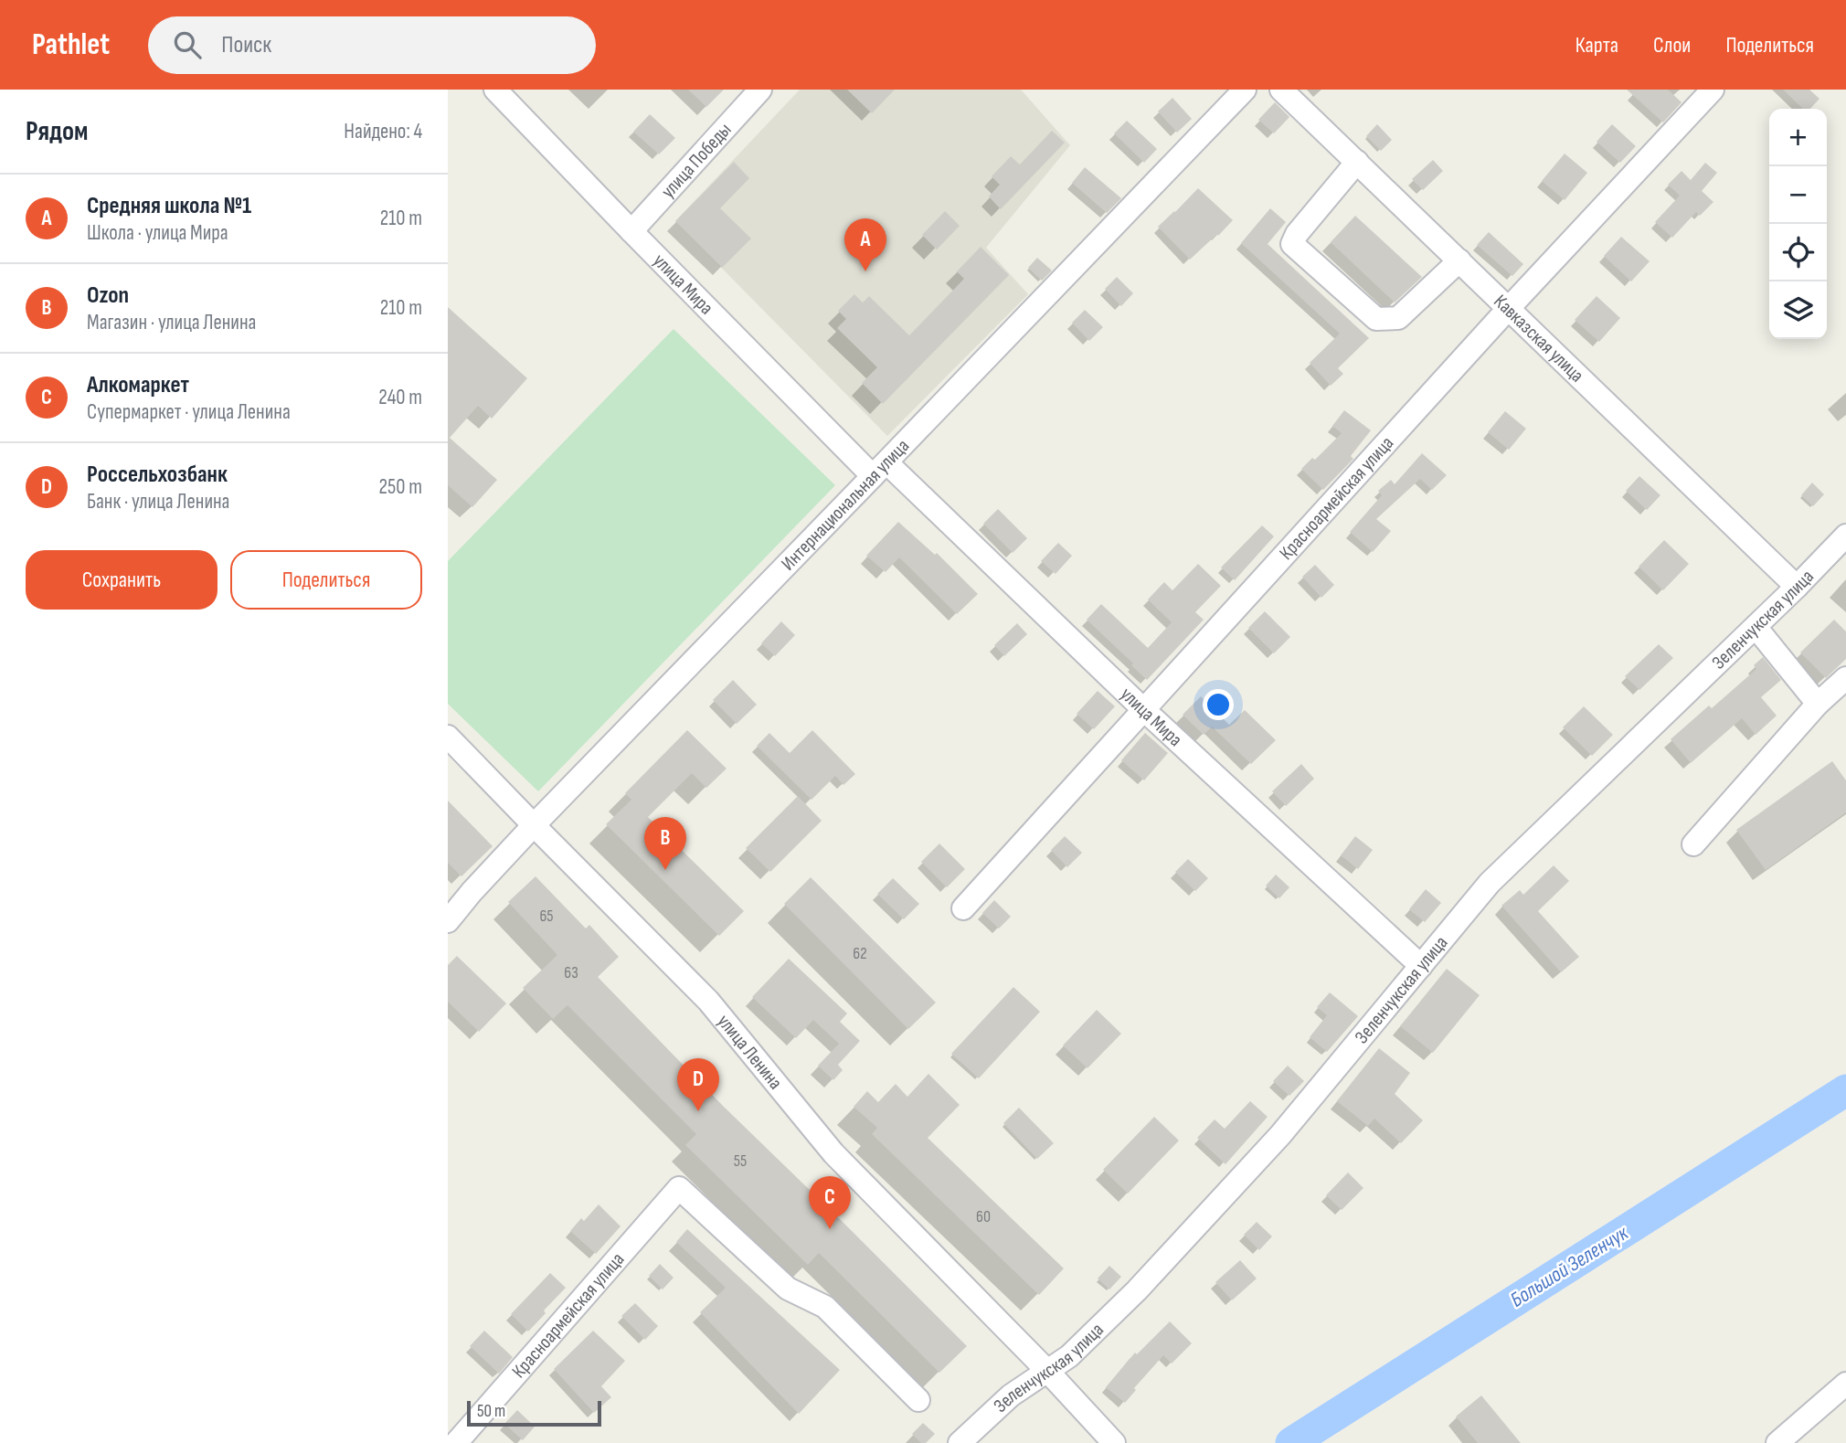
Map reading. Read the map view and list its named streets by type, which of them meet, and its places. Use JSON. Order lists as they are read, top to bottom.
{
  "streets": {
    "street": [
      "улица Победы",
      "улица Мира",
      "Кавказская улица",
      "Красноармейская улица",
      "Интернациональная улица",
      "Зеленчукская улица",
      "улица Ленина"
    ]
  },
  "crossings": [
    ["улица Победы", "улица Мира"],
    ["улица Мира", "Красноармейская улица"],
    ["улица Мира", "Интернациональная улица"],
    ["улица Мира", "Зеленчукская улица"],
    ["Кавказская улица", "Красноармейская улица"],
    ["Кавказская улица", "Зеленчукская улица"],
    ["Интернациональная улица", "улица Ленина"],
    ["Зеленчукская улица", "улица Ленина"]
  ],
  "water": ["Большой Зеленчук"],
  "house_numbers": [
    "65",
    "62",
    "63",
    "55",
    "60"
  ],
  "scale_bar": "50 m",
  "page": {
    "header": "Pathlet",
    "search": "Поиск",
    "nav": ["Карта", "Слои", "Поделиться"],
    "heading": ["Рядом", "Найдено: 4"],
    "map_buttons": ["+", "−"],
    "list": [
      {
        "mark": "A",
        "name": "Средняя школа №1",
        "note": "Школа · улица Мира",
        "value": "210 m"
      },
      {
        "mark": "B",
        "name": "Ozon",
        "note": "Магазин · улица Ленина",
        "value": "210 m"
      },
      {
        "mark": "C",
        "name": "Алкомаркет",
        "note": "Супермаркет · улица Ленина",
        "value": "240 m"
      },
      {
        "mark": "D",
        "name": "Россельхозбанк",
        "note": "Банк · улица Ленина",
        "value": "250 m"
      }
    ],
    "pins": [
      "A",
      "B",
      "D",
      "C"
    ],
    "buttons": ["Сохранить", "Поделиться"],
    "scale": "50 m"
  }
}
